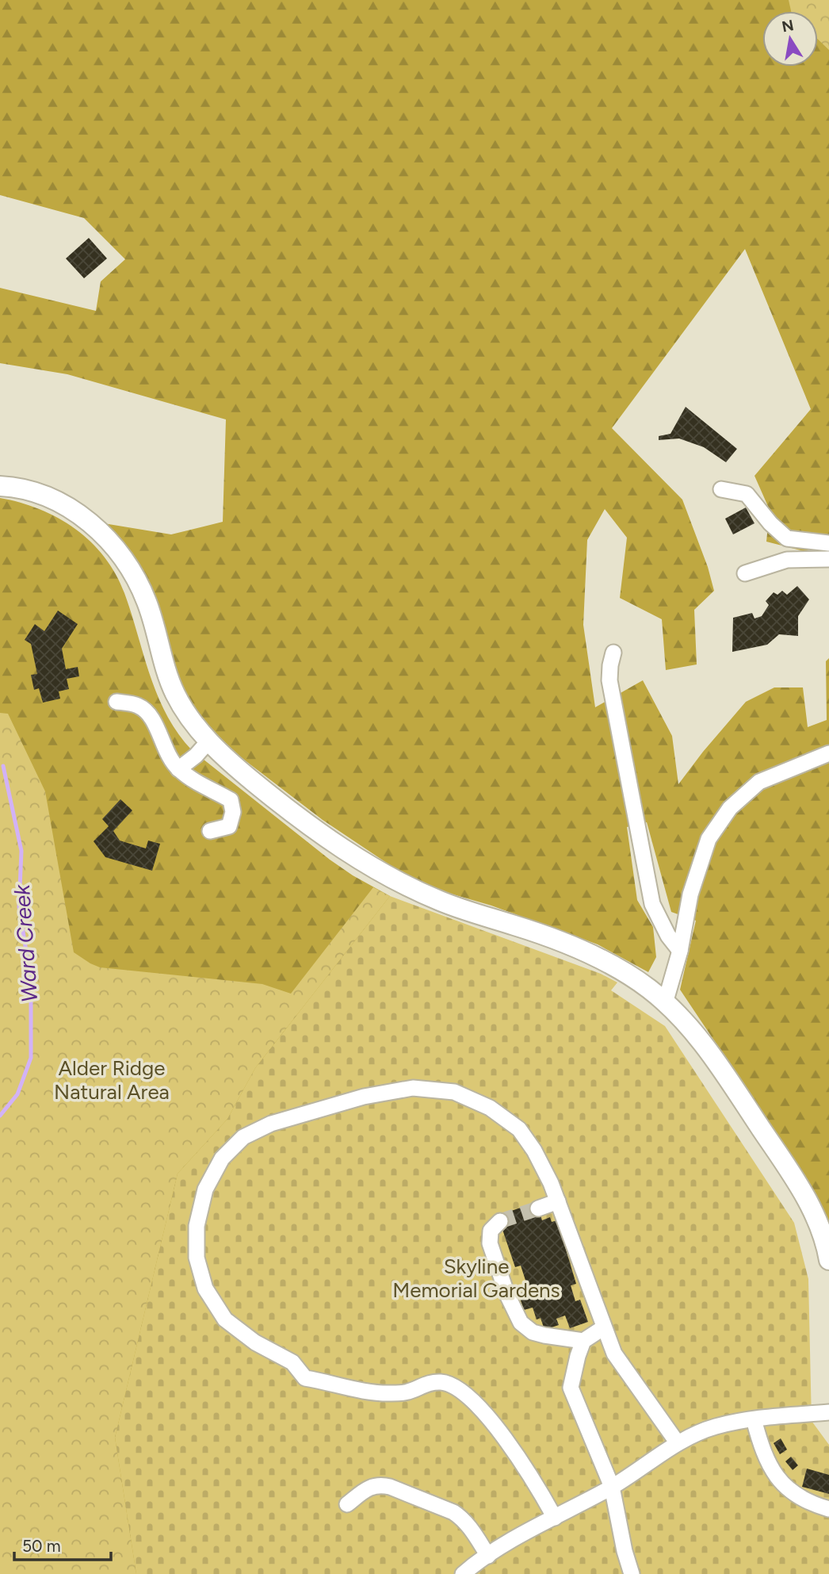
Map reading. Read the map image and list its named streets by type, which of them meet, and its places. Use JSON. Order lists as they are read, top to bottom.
{
  "water": ["Ward Creek"],
  "parks": ["Alder Ridge Natural Area", "Skyline Memorial Gardens"],
  "scale_bar": "50 m",
  "north": "top"
}
